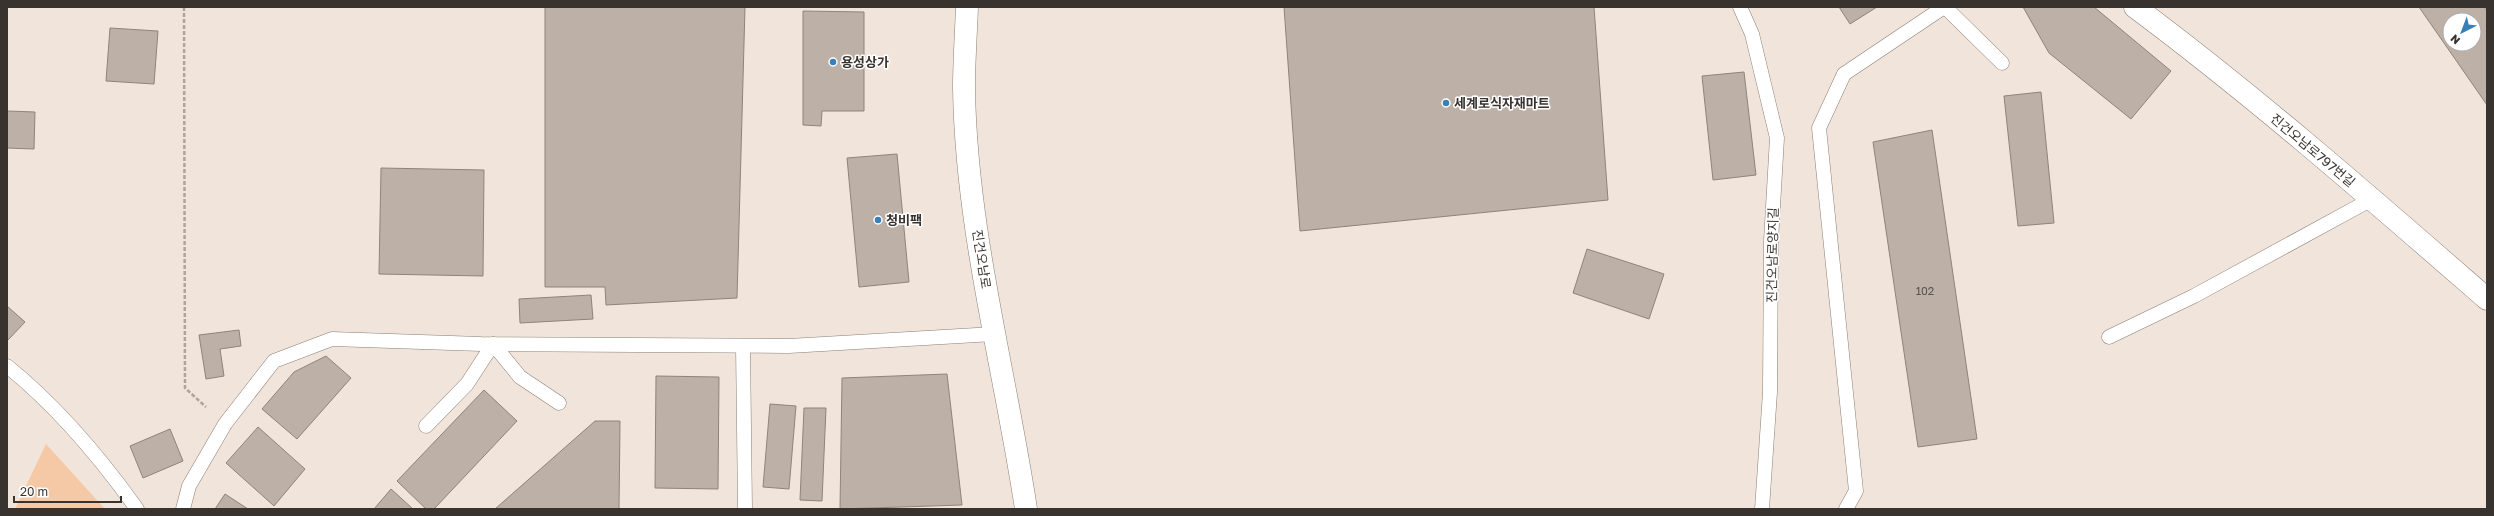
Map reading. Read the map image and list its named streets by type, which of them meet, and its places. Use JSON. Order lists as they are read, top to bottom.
{
  "streets": {
    "main road": ["진건오남로797번길", "진건오남로"],
    "lane": ["진건오남로양지길"]
  },
  "places": ["용성상가", "세계로식자재마트", "청비팩"],
  "house_numbers": ["102"],
  "scale_bar": "20 m",
  "north": "bottom left"
}
